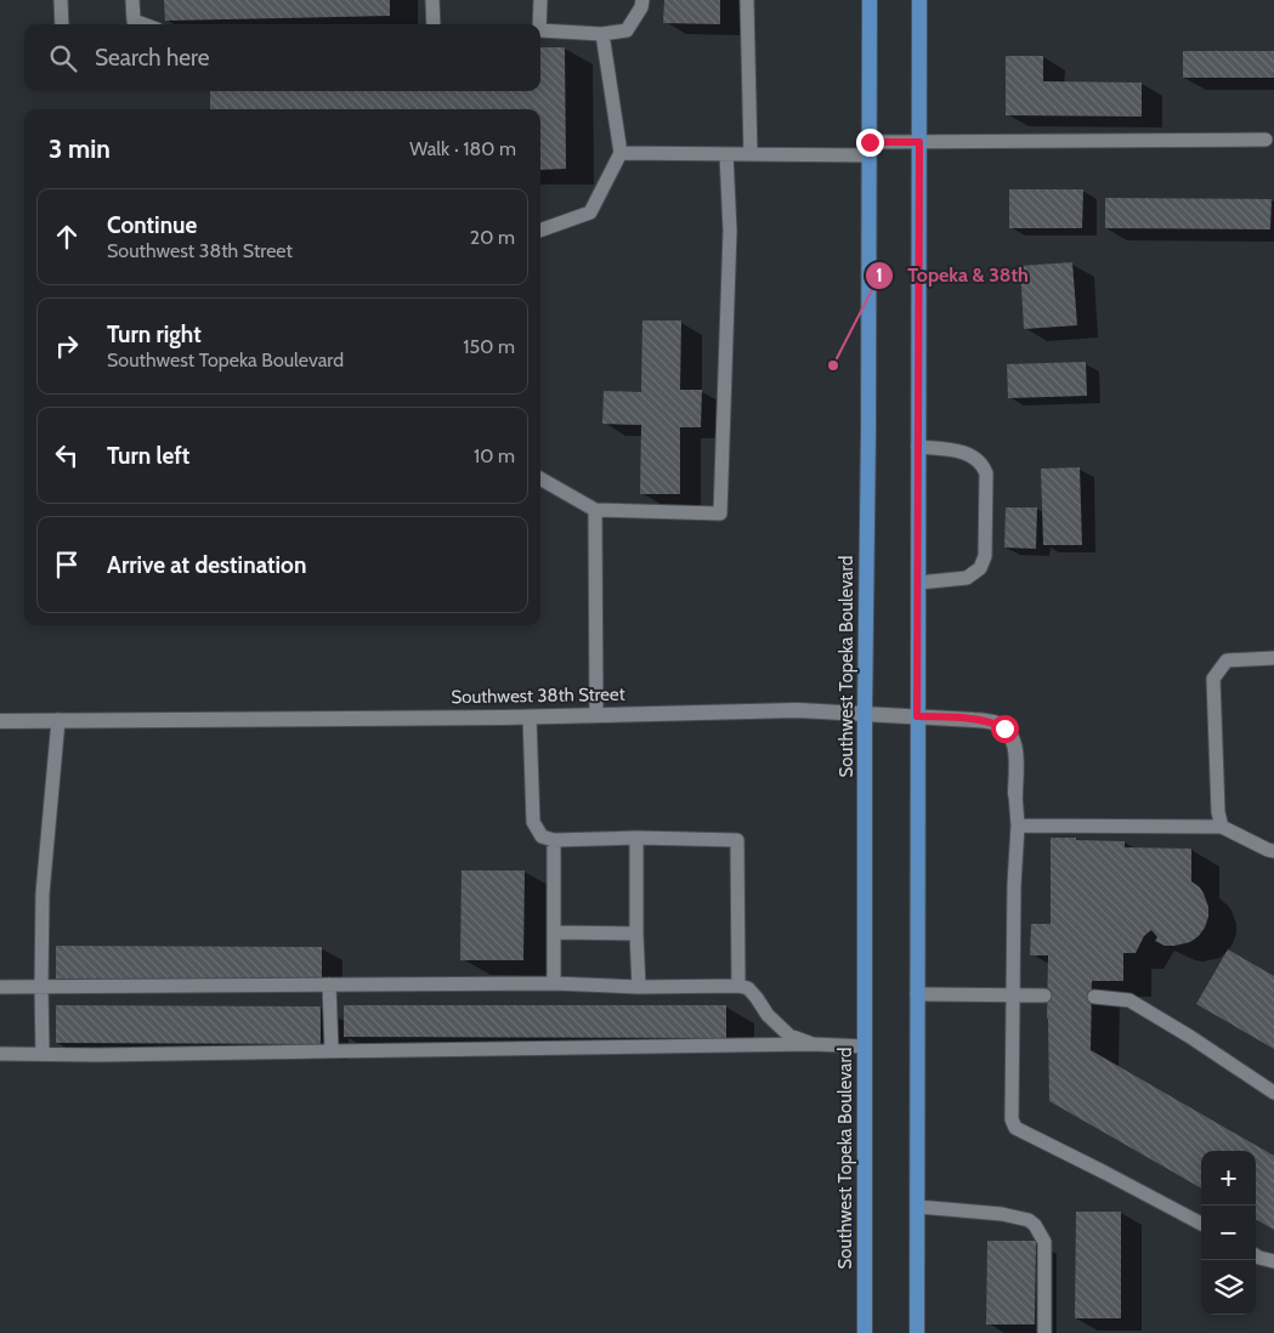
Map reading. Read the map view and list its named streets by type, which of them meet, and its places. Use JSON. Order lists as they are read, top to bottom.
{
  "streets": {
    "main road": ["Southwest Topeka Boulevard"],
    "street": ["Southwest 38th Street"]
  },
  "crossings": [
    ["Southwest Topeka Boulevard", "Southwest 38th Street"]
  ],
  "places": ["Topeka & 38th"],
  "page": {
    "search": "Search here",
    "heading": ["3 min", "Walk · 180 m"],
    "list": [
      ["Continue", "Southwest 38th Street", "20 m"],
      ["Turn right", "Southwest Topeka Boulevard", "150 m"],
      ["Turn left", "10 m"],
      "Arrive at destination"
    ],
    "map_buttons": ["+", "−"]
  }
}
